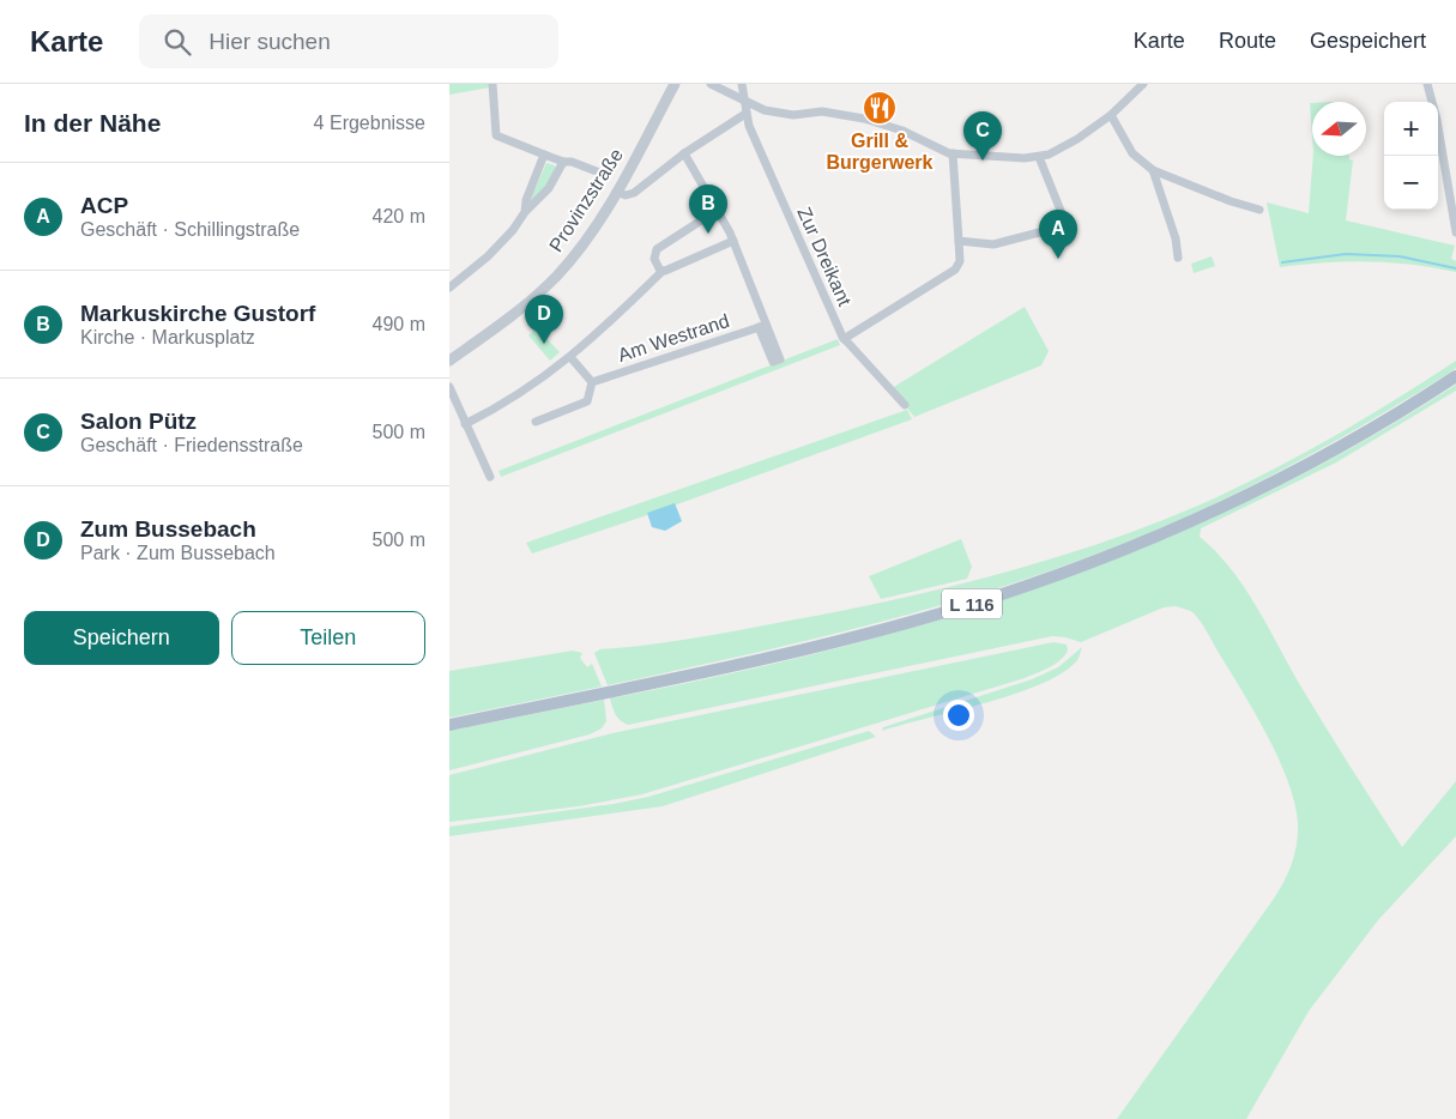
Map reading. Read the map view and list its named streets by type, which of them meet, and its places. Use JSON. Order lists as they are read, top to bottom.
{
  "streets": {
    "main road": ["L 116"],
    "street": ["Provinzstraße", "Zur Dreikant", "Am Westrand"]
  },
  "places": {
    "restaurant": ["Grill & Burgerwerk"]
  },
  "north": "left",
  "page": {
    "header": "Karte",
    "search": "Hier suchen",
    "nav": ["Karte", "Route", "Gespeichert"],
    "heading": ["In der Nähe", "4 Ergebnisse"],
    "map_buttons": ["+", "−"],
    "pins": [
      "C",
      "B",
      "A",
      "D"
    ],
    "list": [
      {
        "mark": "A",
        "name": "ACP",
        "note": "Geschäft · Schillingstraße",
        "value": "420 m"
      },
      {
        "mark": "B",
        "name": "Markuskirche Gustorf",
        "note": "Kirche · Markusplatz",
        "value": "490 m"
      },
      {
        "mark": "C",
        "name": "Salon Pütz",
        "note": "Geschäft · Friedensstraße",
        "value": "500 m"
      },
      {
        "mark": "D",
        "name": "Zum Bussebach",
        "note": "Park · Zum Bussebach",
        "value": "500 m"
      }
    ],
    "buttons": ["Speichern", "Teilen"]
  }
}
